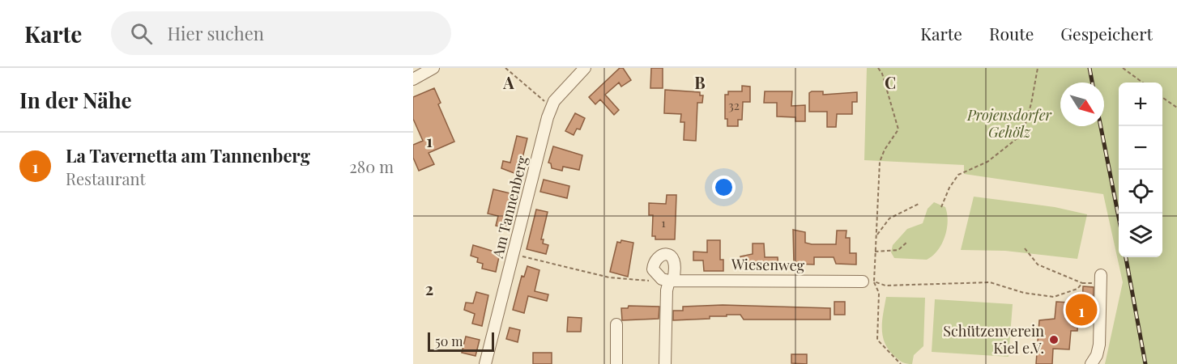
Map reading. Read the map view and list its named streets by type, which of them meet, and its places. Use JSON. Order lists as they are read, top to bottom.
{
  "streets": {
    "street": ["Am Tannenberg", "Wiesenweg"]
  },
  "parks": ["Projensdorfer Gehölz"],
  "places": ["Schützenverein Kiel e.V."],
  "house_numbers": ["32", "1"],
  "scale_bar": "50 m",
  "north": "bottom right",
  "page": {
    "header": "Karte",
    "search": "Hier suchen",
    "nav": ["Karte", "Route", "Gespeichert"],
    "heading": "In der Nähe",
    "map_buttons": ["+", "−"],
    "list": [
      {
        "mark": "1",
        "name": "La Tavernetta am Tannenberg",
        "note": "Restaurant",
        "value": "280 m"
      }
    ],
    "pins": "1",
    "scale": "50 m"
  },
  "grid": {
    "columns": ["A", "B", "C"],
    "rows": ["1", "2"]
  }
}
